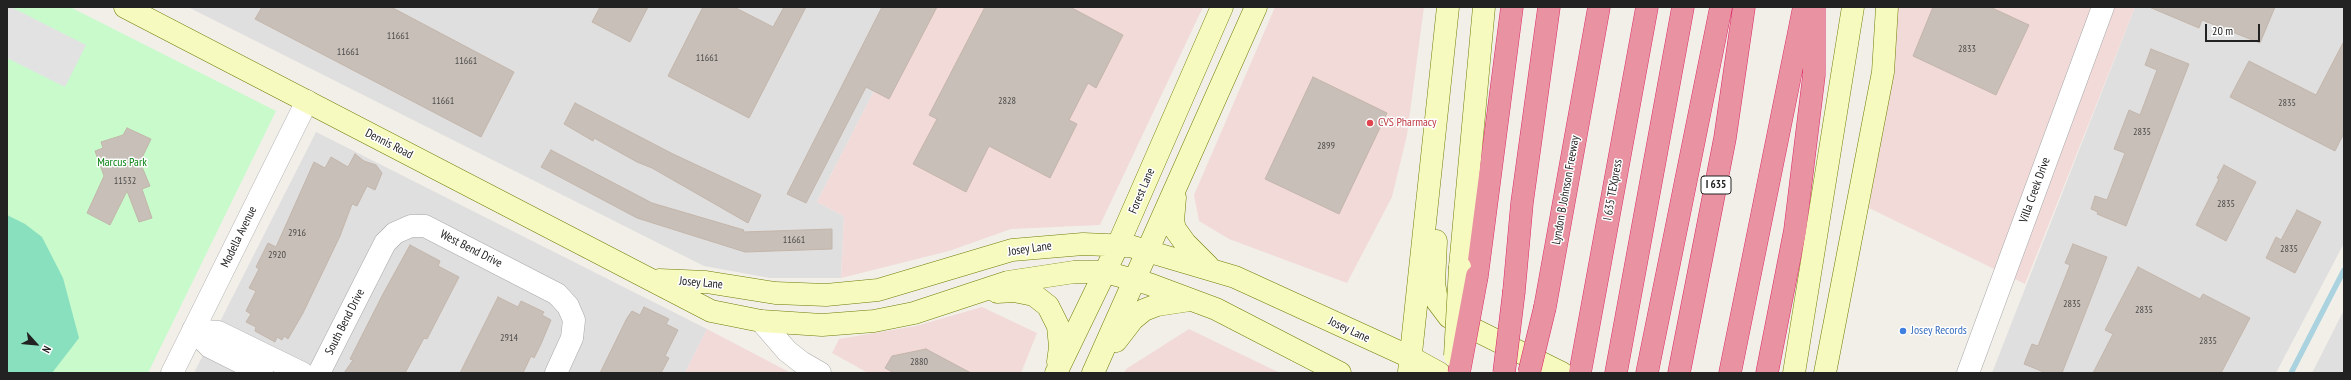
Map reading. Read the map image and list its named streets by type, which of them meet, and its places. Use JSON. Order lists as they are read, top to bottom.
{
  "streets": {
    "highway": ["I 635", "Lyndon B Johnson Freeway", "I 635 TEXpress"],
    "main road": ["Dennis Road", "Forest Lane", "Josey Lane"],
    "street": [
      "Villa Creek Drive",
      "Modella Avenue",
      "West Bend Drive",
      "South Bend Drive"
    ]
  },
  "crossings": [
    ["Dennis Road", "Modella Avenue"],
    ["Dennis Road", "Josey Lane"],
    ["Forest Lane", "Josey Lane"],
    ["West Bend Drive", "South Bend Drive"]
  ],
  "parks": ["Marcus Park"],
  "places": ["CVS Pharmacy", "Josey Records"],
  "house_numbers": [
    "11661",
    "2833",
    "11661",
    "11661",
    "11661",
    "11661",
    "2828",
    "2835",
    "2835",
    "2899",
    "11532",
    "2835",
    "2916",
    "11661",
    "2835",
    "2920",
    "2835",
    "2835",
    "2914",
    "2835",
    "2880"
  ],
  "scale_bar": "20 m",
  "north": "bottom right"
}
